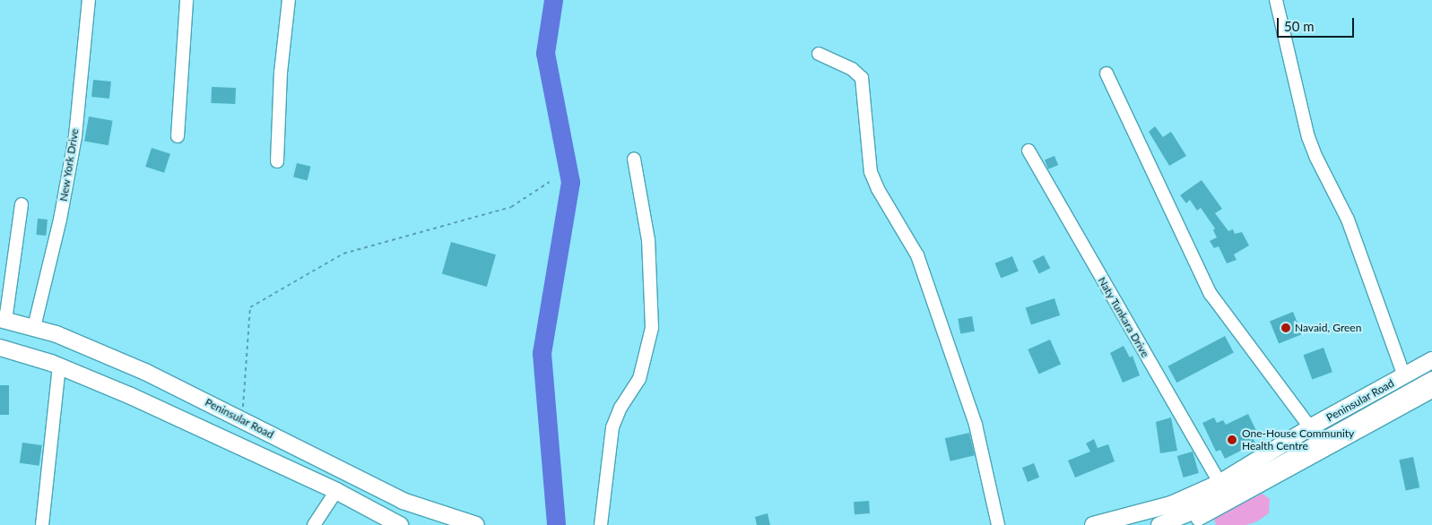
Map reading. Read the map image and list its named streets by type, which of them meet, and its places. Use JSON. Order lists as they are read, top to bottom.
{
  "streets": {
    "main road": ["Peninsular Road"],
    "street": ["New York Drive", "Naty Tunkara Drive"]
  },
  "crossings": [
    ["New York Drive", "Peninsular Road"],
    ["Naty Tunkara Drive", "Peninsular Road"]
  ],
  "places": ["Navaid, Green", "One-House Community Health Centre"],
  "scale_bar": "50 m"
}
